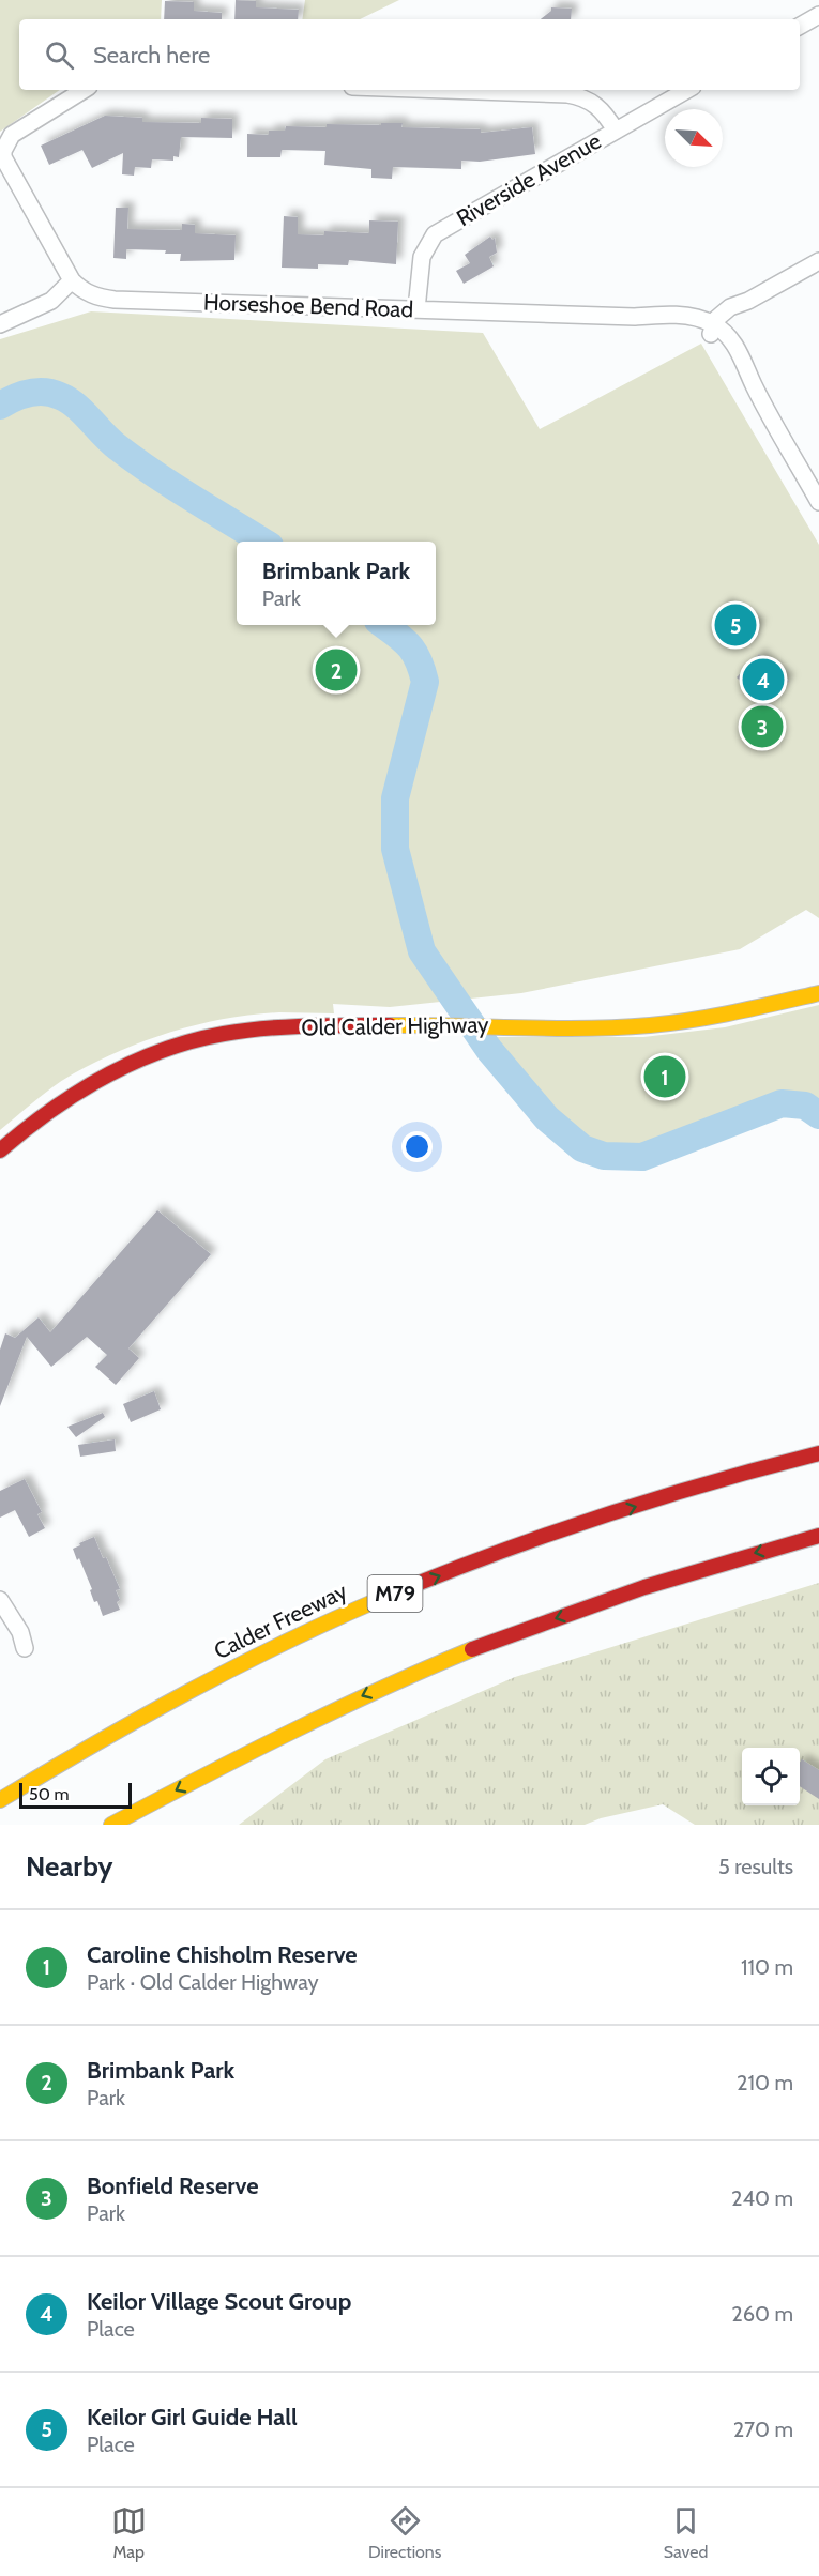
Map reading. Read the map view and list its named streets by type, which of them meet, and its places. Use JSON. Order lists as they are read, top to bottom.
{
  "streets": {
    "main road": ["Old Calder Highway", "M79", "Calder Freeway"],
    "street": ["Riverside Avenue", "Horseshoe Bend Road"]
  },
  "crossings": [
    ["Riverside Avenue", "Horseshoe Bend Road"]
  ],
  "scale_bar": "50 m",
  "north": "bottom right",
  "page": {
    "search": "Search here",
    "popup": ["Brimbank Park", "Park"],
    "pins": [
      "5",
      "2",
      "4",
      "3",
      "1"
    ],
    "scale": "50 m",
    "heading": ["Nearby", "5 results"],
    "list": [
      {
        "mark": "1",
        "name": "Caroline Chisholm Reserve",
        "note": "Park · Old Calder Highway",
        "value": "110 m"
      },
      {
        "mark": "2",
        "name": "Brimbank Park",
        "note": "Park",
        "value": "210 m"
      },
      {
        "mark": "3",
        "name": "Bonfield Reserve",
        "note": "Park",
        "value": "240 m"
      },
      {
        "mark": "4",
        "name": "Keilor Village Scout Group",
        "note": "Place",
        "value": "260 m"
      },
      {
        "mark": "5",
        "name": "Keilor Girl Guide Hall",
        "note": "Place",
        "value": "270 m"
      }
    ],
    "nav": ["Map", "Directions", "Saved"]
  }
}
